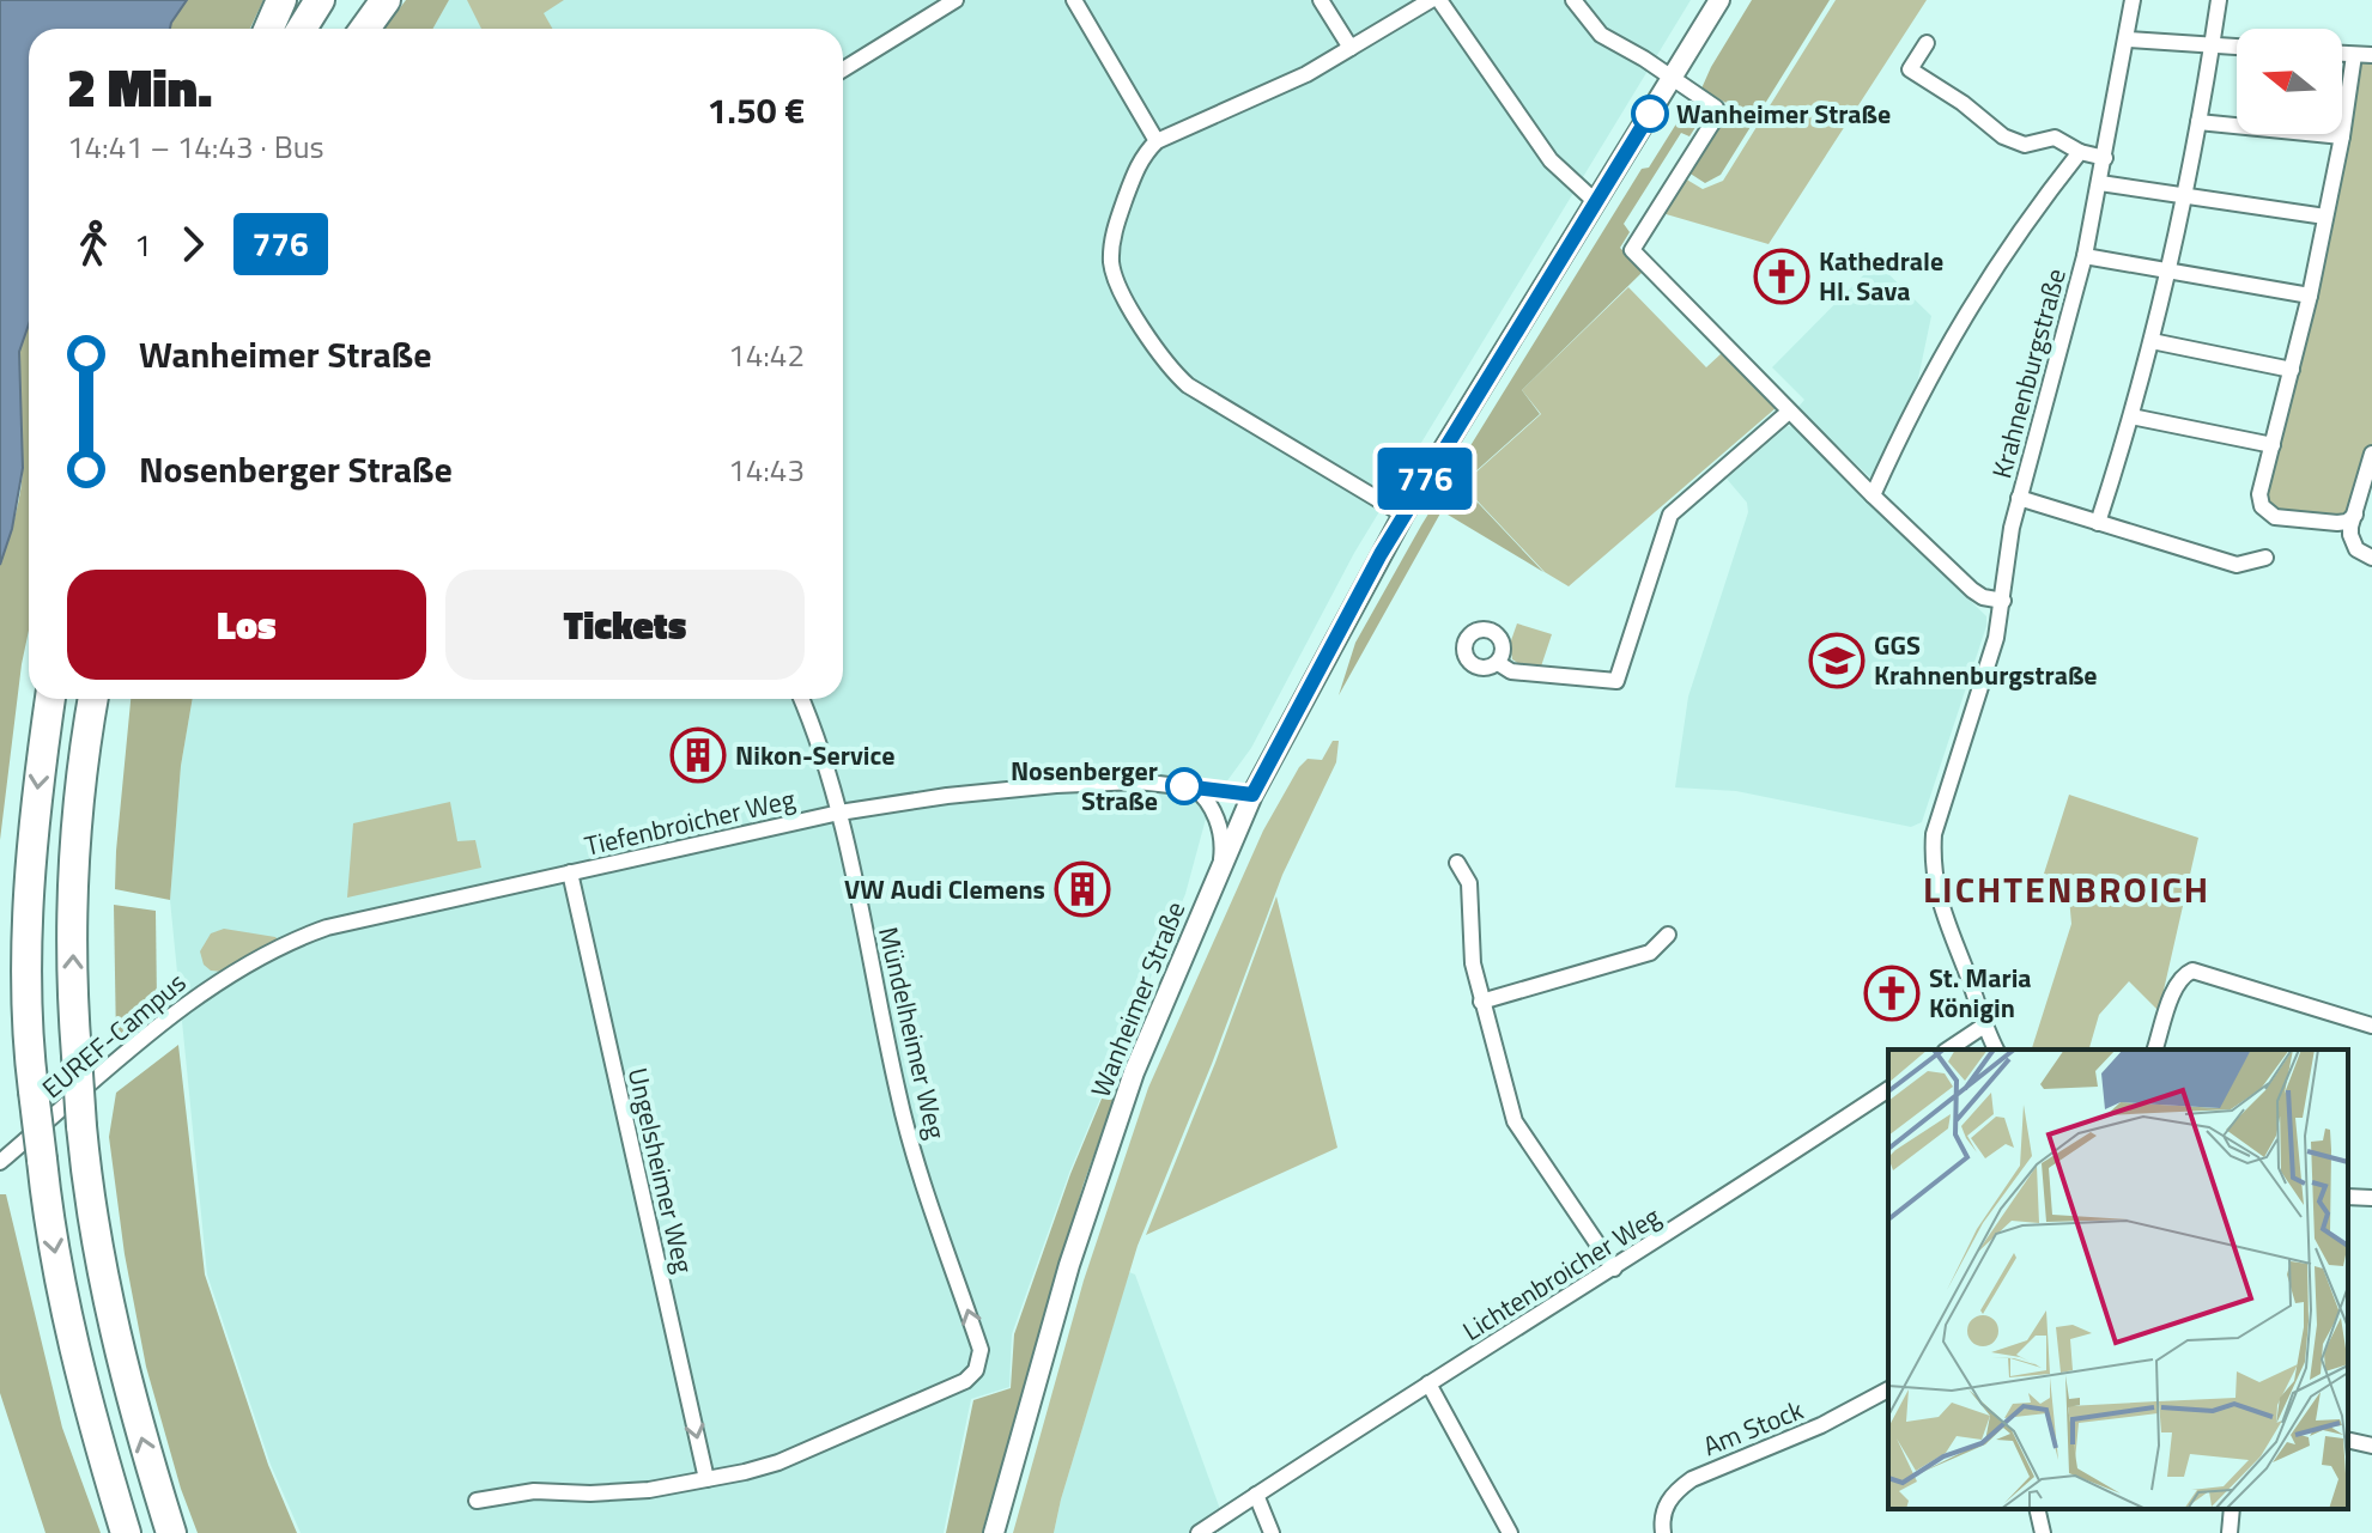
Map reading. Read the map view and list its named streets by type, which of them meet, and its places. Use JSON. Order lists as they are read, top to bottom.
{
  "streets": {
    "street": [
      "Krahnenburgstraße",
      "Tiefenbroicher Weg",
      "Wanheimer Straße",
      "Mündelheimer Weg",
      "EUREF-Campus",
      "Ungelsheimer Weg",
      "Lichtenbroicher Weg",
      "Am Stock"
    ]
  },
  "crossings": [
    ["Tiefenbroicher Weg", "Wanheimer Straße"],
    ["Tiefenbroicher Weg", "Mündelheimer Weg"],
    ["Tiefenbroicher Weg", "EUREF-Campus"],
    ["Tiefenbroicher Weg", "Ungelsheimer Weg"],
    ["Mündelheimer Weg", "Ungelsheimer Weg"]
  ],
  "one_way": ["Ungelsheimer Weg"],
  "districts": ["LICHTENBROICH"],
  "places": {
    "other": ["Wanheimer Straße", "Nosenberger Straße"],
    "church": ["Kathedrale Hl. Sava", "St. Maria Königin"],
    "school or university": ["GGS Krahnenburgstraße"],
    "building": ["Nikon-Service", "VW Audi Clemens"]
  },
  "lines": ["bus line 776"],
  "north": "left",
  "page": {
    "on_map": "776",
    "heading": ["2 Min.", "14:41 – 14:43 · Bus", "1.50 €"],
    "legs": ["1", "776"],
    "list": [
      {
        "name": "Wanheimer Straße",
        "value": "14:42"
      },
      {
        "name": "Nosenberger Straße",
        "value": "14:43"
      }
    ],
    "buttons": ["Los", "Tickets"]
  }
}
